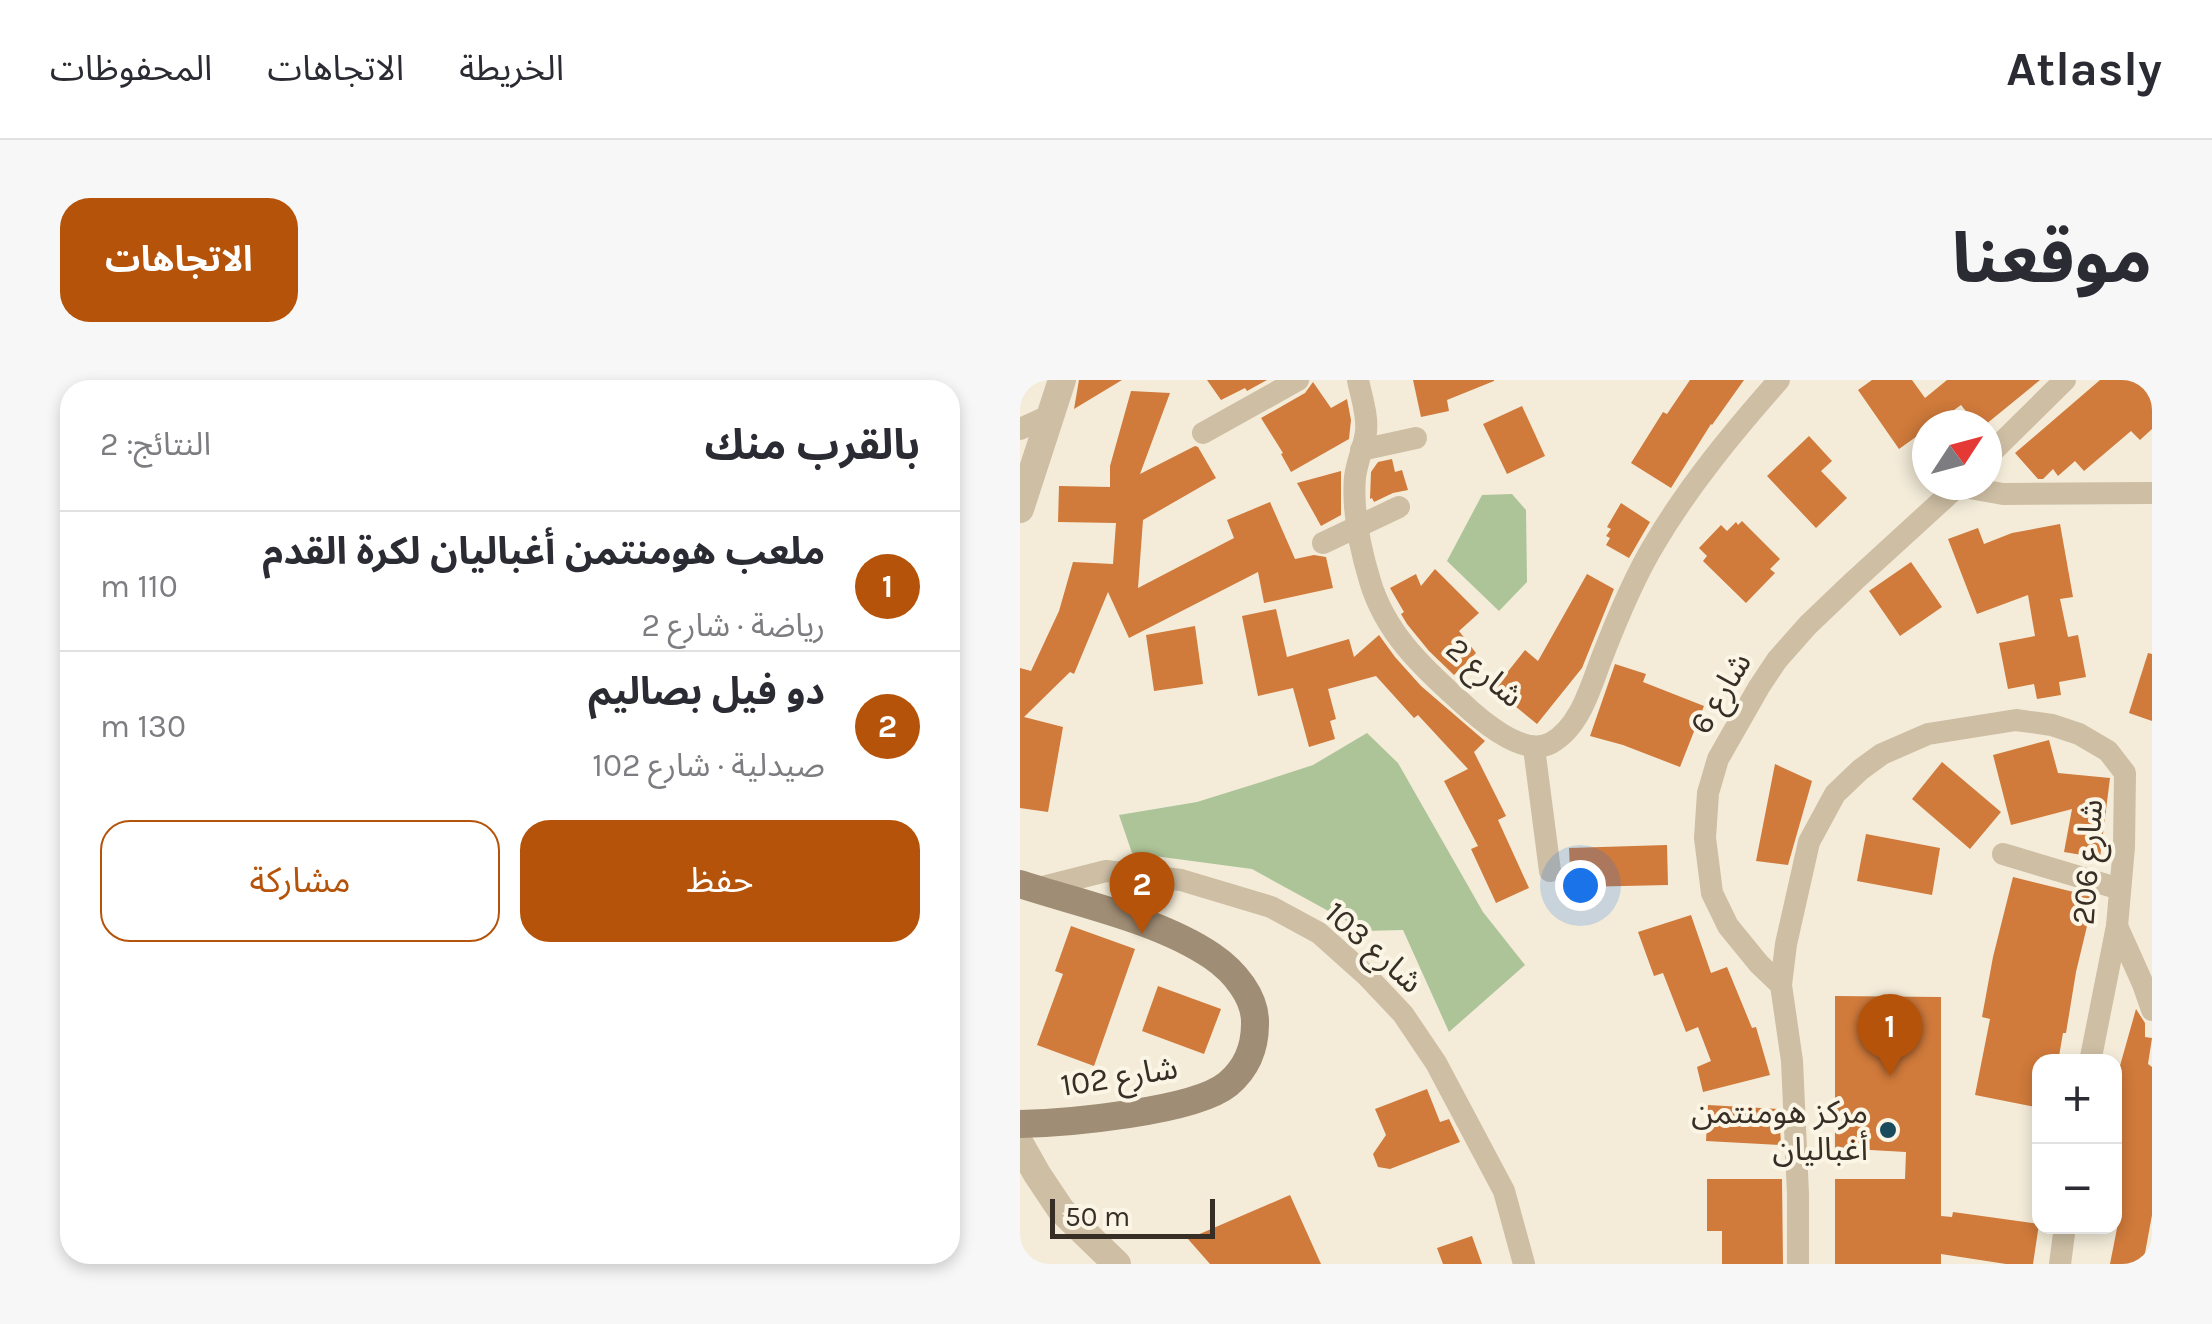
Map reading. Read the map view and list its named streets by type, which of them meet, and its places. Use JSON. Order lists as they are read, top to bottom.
{
  "streets": {
    "main road": ["شارع 102"],
    "street": [
      "شارع 2",
      "شارع 6",
      "شارع 206",
      "شارع 103"
    ]
  },
  "crossings": [
    ["شارع 6", "شارع 206"],
    ["شارع 103", "شارع 102"]
  ],
  "places": ["مركز هومنتمن أغباليان"],
  "scale_bar": "50 m",
  "north": "top right",
  "page": {
    "header": "Atlasly",
    "nav": ["الخريطة", "الاتجاهات", "المحفوظات"],
    "title": "موقعنا",
    "buttons": [
      "الاتجاهات",
      ["حفظ", "مشاركة"]
    ],
    "heading": ["بالقرب منك", "النتائج: 2"],
    "list": [
      {
        "mark": "1",
        "name": "ملعب هومنتمن أغباليان لكرة القدم",
        "note": "رياضة · شارع 2",
        "value": "110 m"
      },
      {
        "mark": "2",
        "name": "دو فيل بصاليم",
        "note": "صيدلية · شارع 102",
        "value": "130 m"
      }
    ],
    "pins": ["2", "1"],
    "map_buttons": ["+", "−"],
    "scale": "50 m"
  }
}
